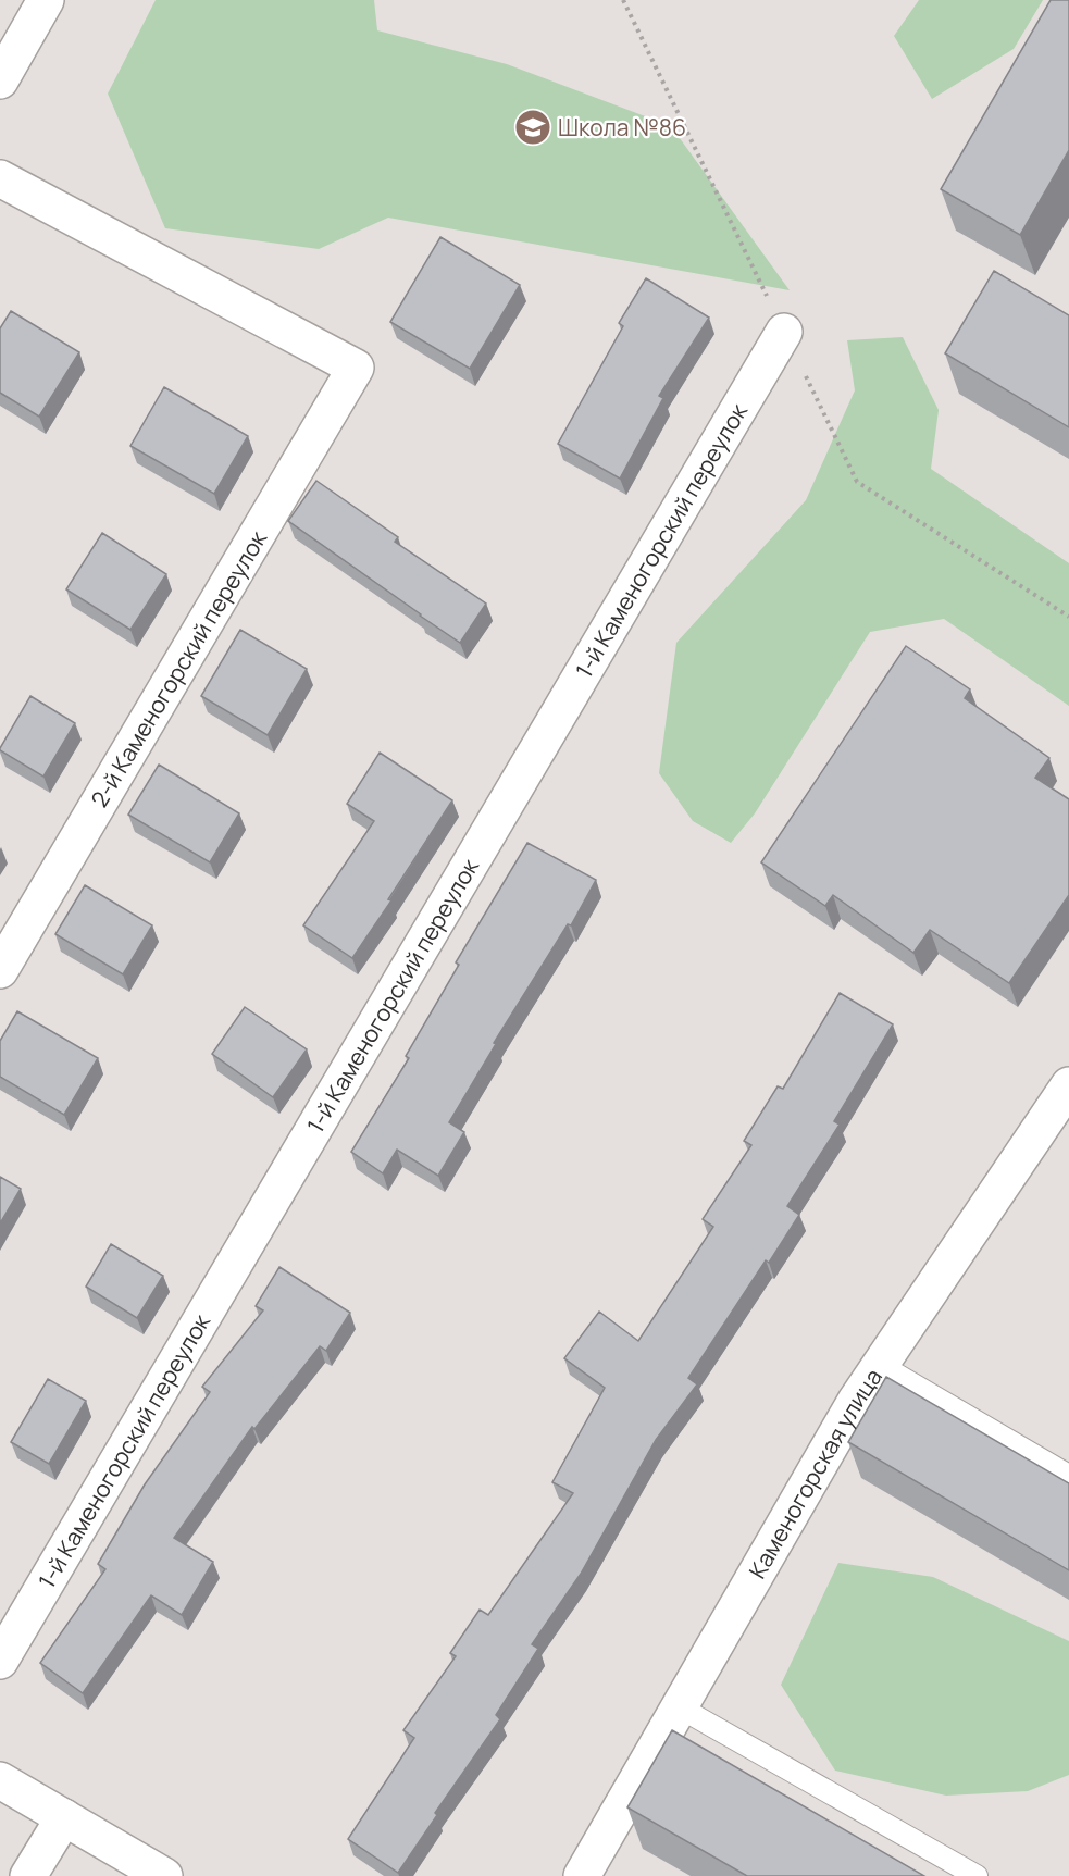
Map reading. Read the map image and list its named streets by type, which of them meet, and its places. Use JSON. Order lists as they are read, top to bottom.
{
  "streets": {
    "street": ["1-й Каменогорский переулок", "2-й Каменогорский переулок", "Каменогорская улица"]
  },
  "places": {
    "school or university": ["Школа №86"]
  }
}
